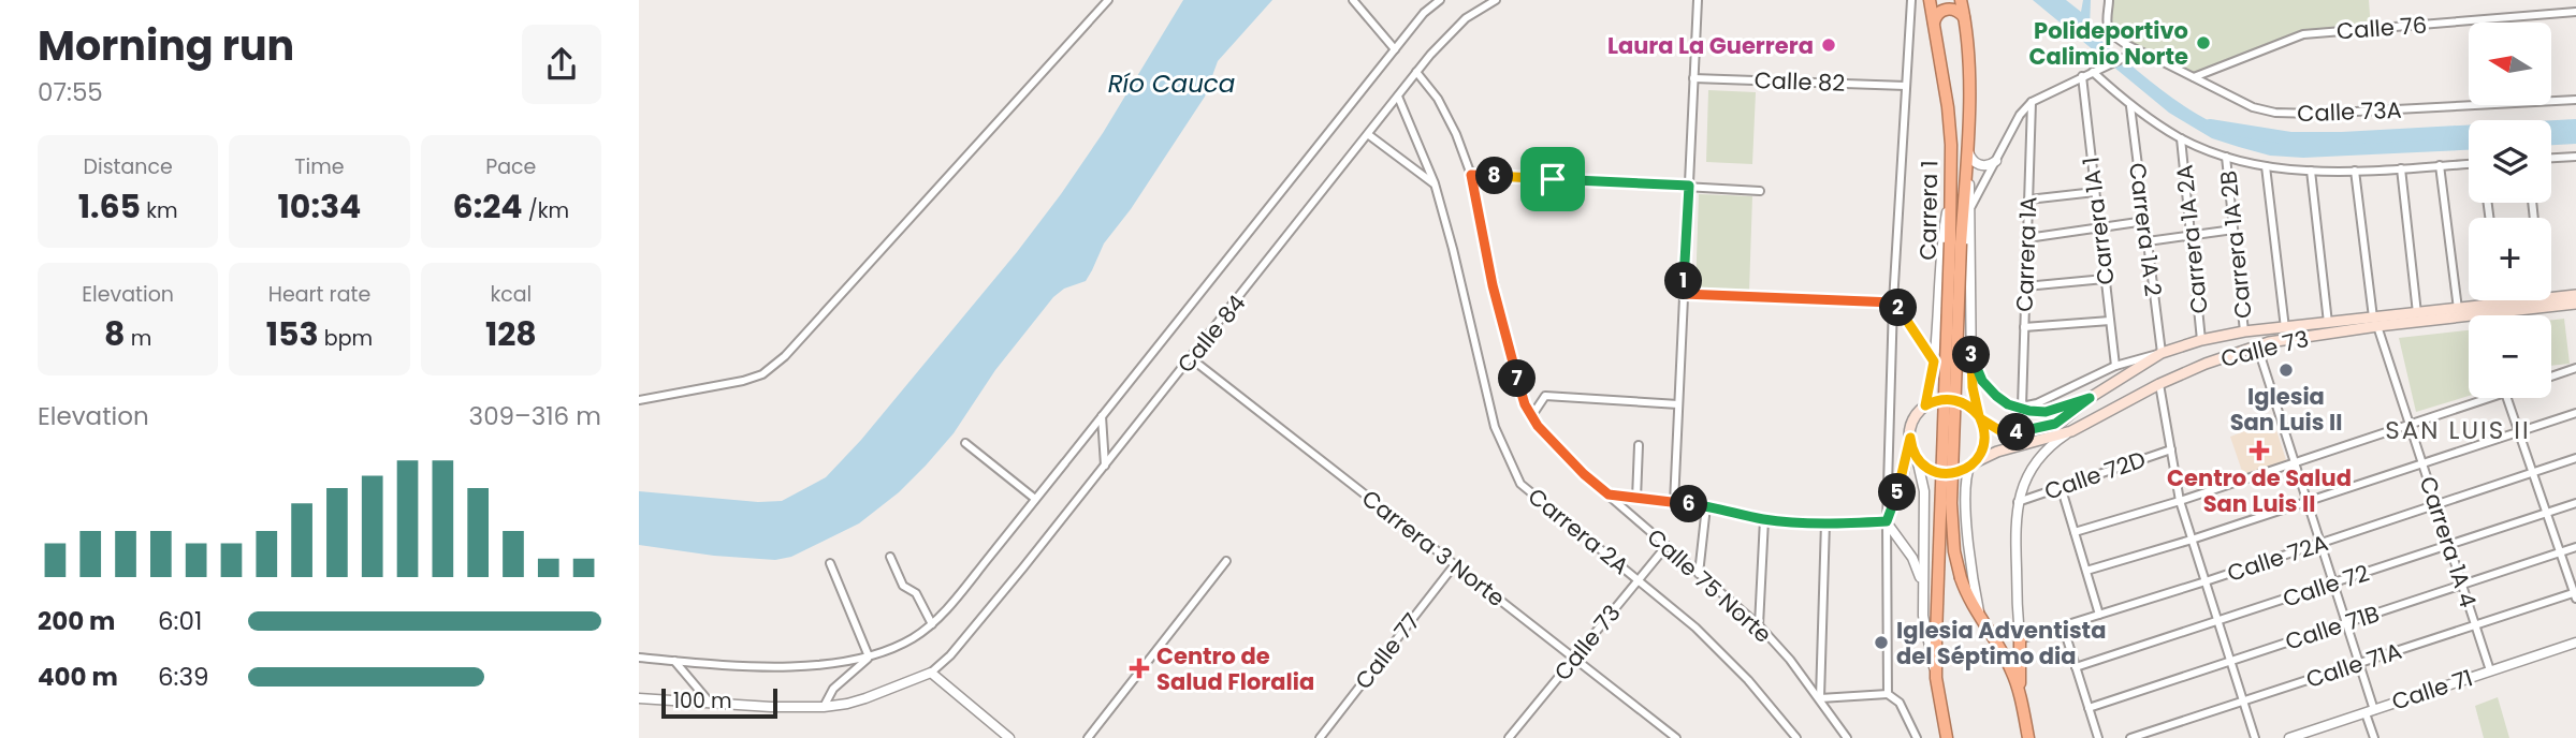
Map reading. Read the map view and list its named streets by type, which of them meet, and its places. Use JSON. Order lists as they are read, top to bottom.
{
  "streets": {
    "highway": ["Carrera 1"],
    "main road": ["Calle 73"],
    "street": [
      "Calle 76",
      "Calle 82",
      "Calle 73A",
      "Carrera 1A 1",
      "Carrera 1A 2",
      "Carrera 1A 2A",
      "Carrera 1A 2B",
      "Carrera 1A",
      "Calle 84",
      "Calle 72D",
      "Carrera 2A",
      "Carrera 1A 4",
      "Carrera 3 Norte",
      "Calle 72A",
      "Calle 75 Norte",
      "Calle 72",
      "Calle 71B",
      "Calle 77",
      "Calle 71A",
      "Calle 71"
    ]
  },
  "crossings": [
    ["Calle 76", "Calle 73A"],
    ["Carrera 1A 2", "Calle 73"],
    ["Carrera 1A 2A", "Calle 73"],
    ["Carrera 1A 2B", "Calle 73"],
    ["Calle 84", "Carrera 2A"],
    ["Calle 84", "Carrera 3 Norte"],
    ["Calle 84", "Calle 75 Norte"],
    ["Calle 73", "Carrera 2A"],
    ["Calle 73", "Carrera 1A 4"],
    ["Calle 73", "Carrera 3 Norte"],
    ["Calle 73", "Calle 75 Norte"],
    ["Carrera 1A 4", "Calle 72A"],
    ["Carrera 1A 4", "Calle 72"],
    ["Carrera 1A 4", "Calle 71B"],
    ["Carrera 1A 4", "Calle 71A"],
    ["Carrera 1A 4", "Calle 71"],
    ["Carrera 3 Norte", "Calle 77"]
  ],
  "districts": ["SAN LUIS II"],
  "water": ["Río Cauca"],
  "places": {
    "other": [
      "Polideportivo Calimio Norte",
      "Laura La Guerrera",
      "Iglesia San Luis II",
      "Iglesia Adventista del Séptimo dia"
    ],
    "health": ["Centro de Salud San Luis II", "Centro de Salud Floralia"]
  },
  "scale_bar": "100 m",
  "north": "left",
  "page": {
    "heading": ["Morning run", "07:55"],
    "map_buttons": ["+", "−"],
    "stats": [
      ["Distance", "1.65 km"],
      ["Time", "10:34"],
      ["Pace", "6:24 /km"],
      ["Elevation", "8 m"],
      ["Heart rate", "153 bpm"],
      ["kcal", "128"]
    ],
    "pins": [
      "8",
      "1",
      "2",
      "3",
      "7",
      "4",
      "5",
      "6"
    ],
    "chart": ["Elevation", "309–316 m"],
    "list": [
      {
        "name": "200 m",
        "note": "6:01"
      },
      {
        "name": "400 m",
        "note": "6:39"
      }
    ],
    "scale": "100 m"
  }
}
